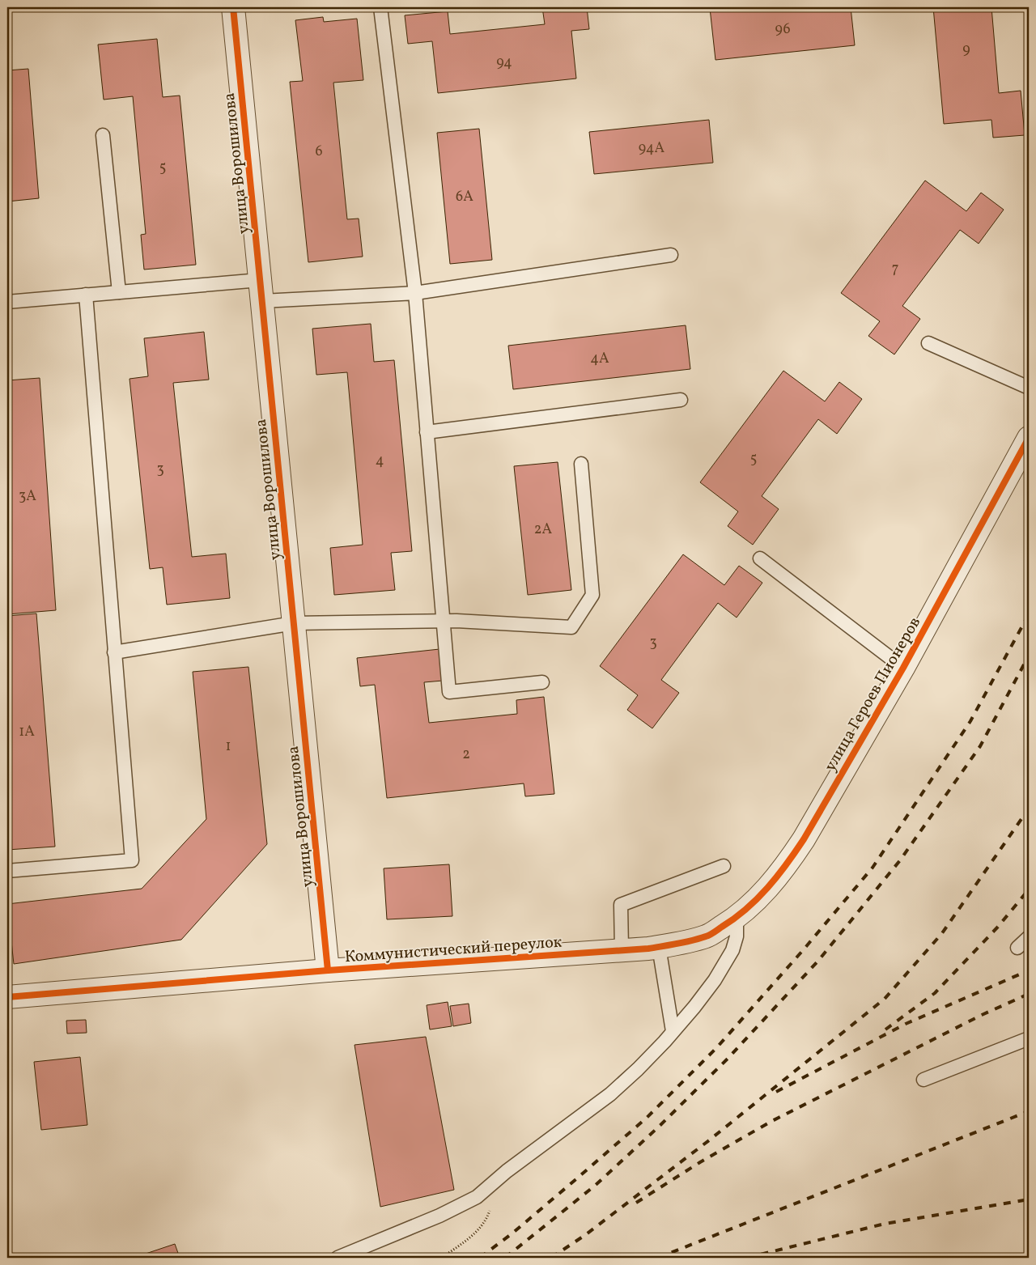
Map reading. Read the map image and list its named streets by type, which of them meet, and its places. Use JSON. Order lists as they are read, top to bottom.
{
  "streets": {
    "street": ["улица Ворошилова", "улица Героев Пионеров", "Коммунистический переулок"]
  },
  "crossings": [
    ["улица Ворошилова", "Коммунистический переулок"],
    ["улица Героев Пионеров", "Коммунистический переулок"]
  ],
  "house_numbers": [
    "96",
    "9",
    "94",
    "94А",
    "6",
    "5",
    "6А",
    "7",
    "4А",
    "5",
    "4",
    "3",
    "3А",
    "2А",
    "3",
    "1А",
    "1",
    "2"
  ]
}
